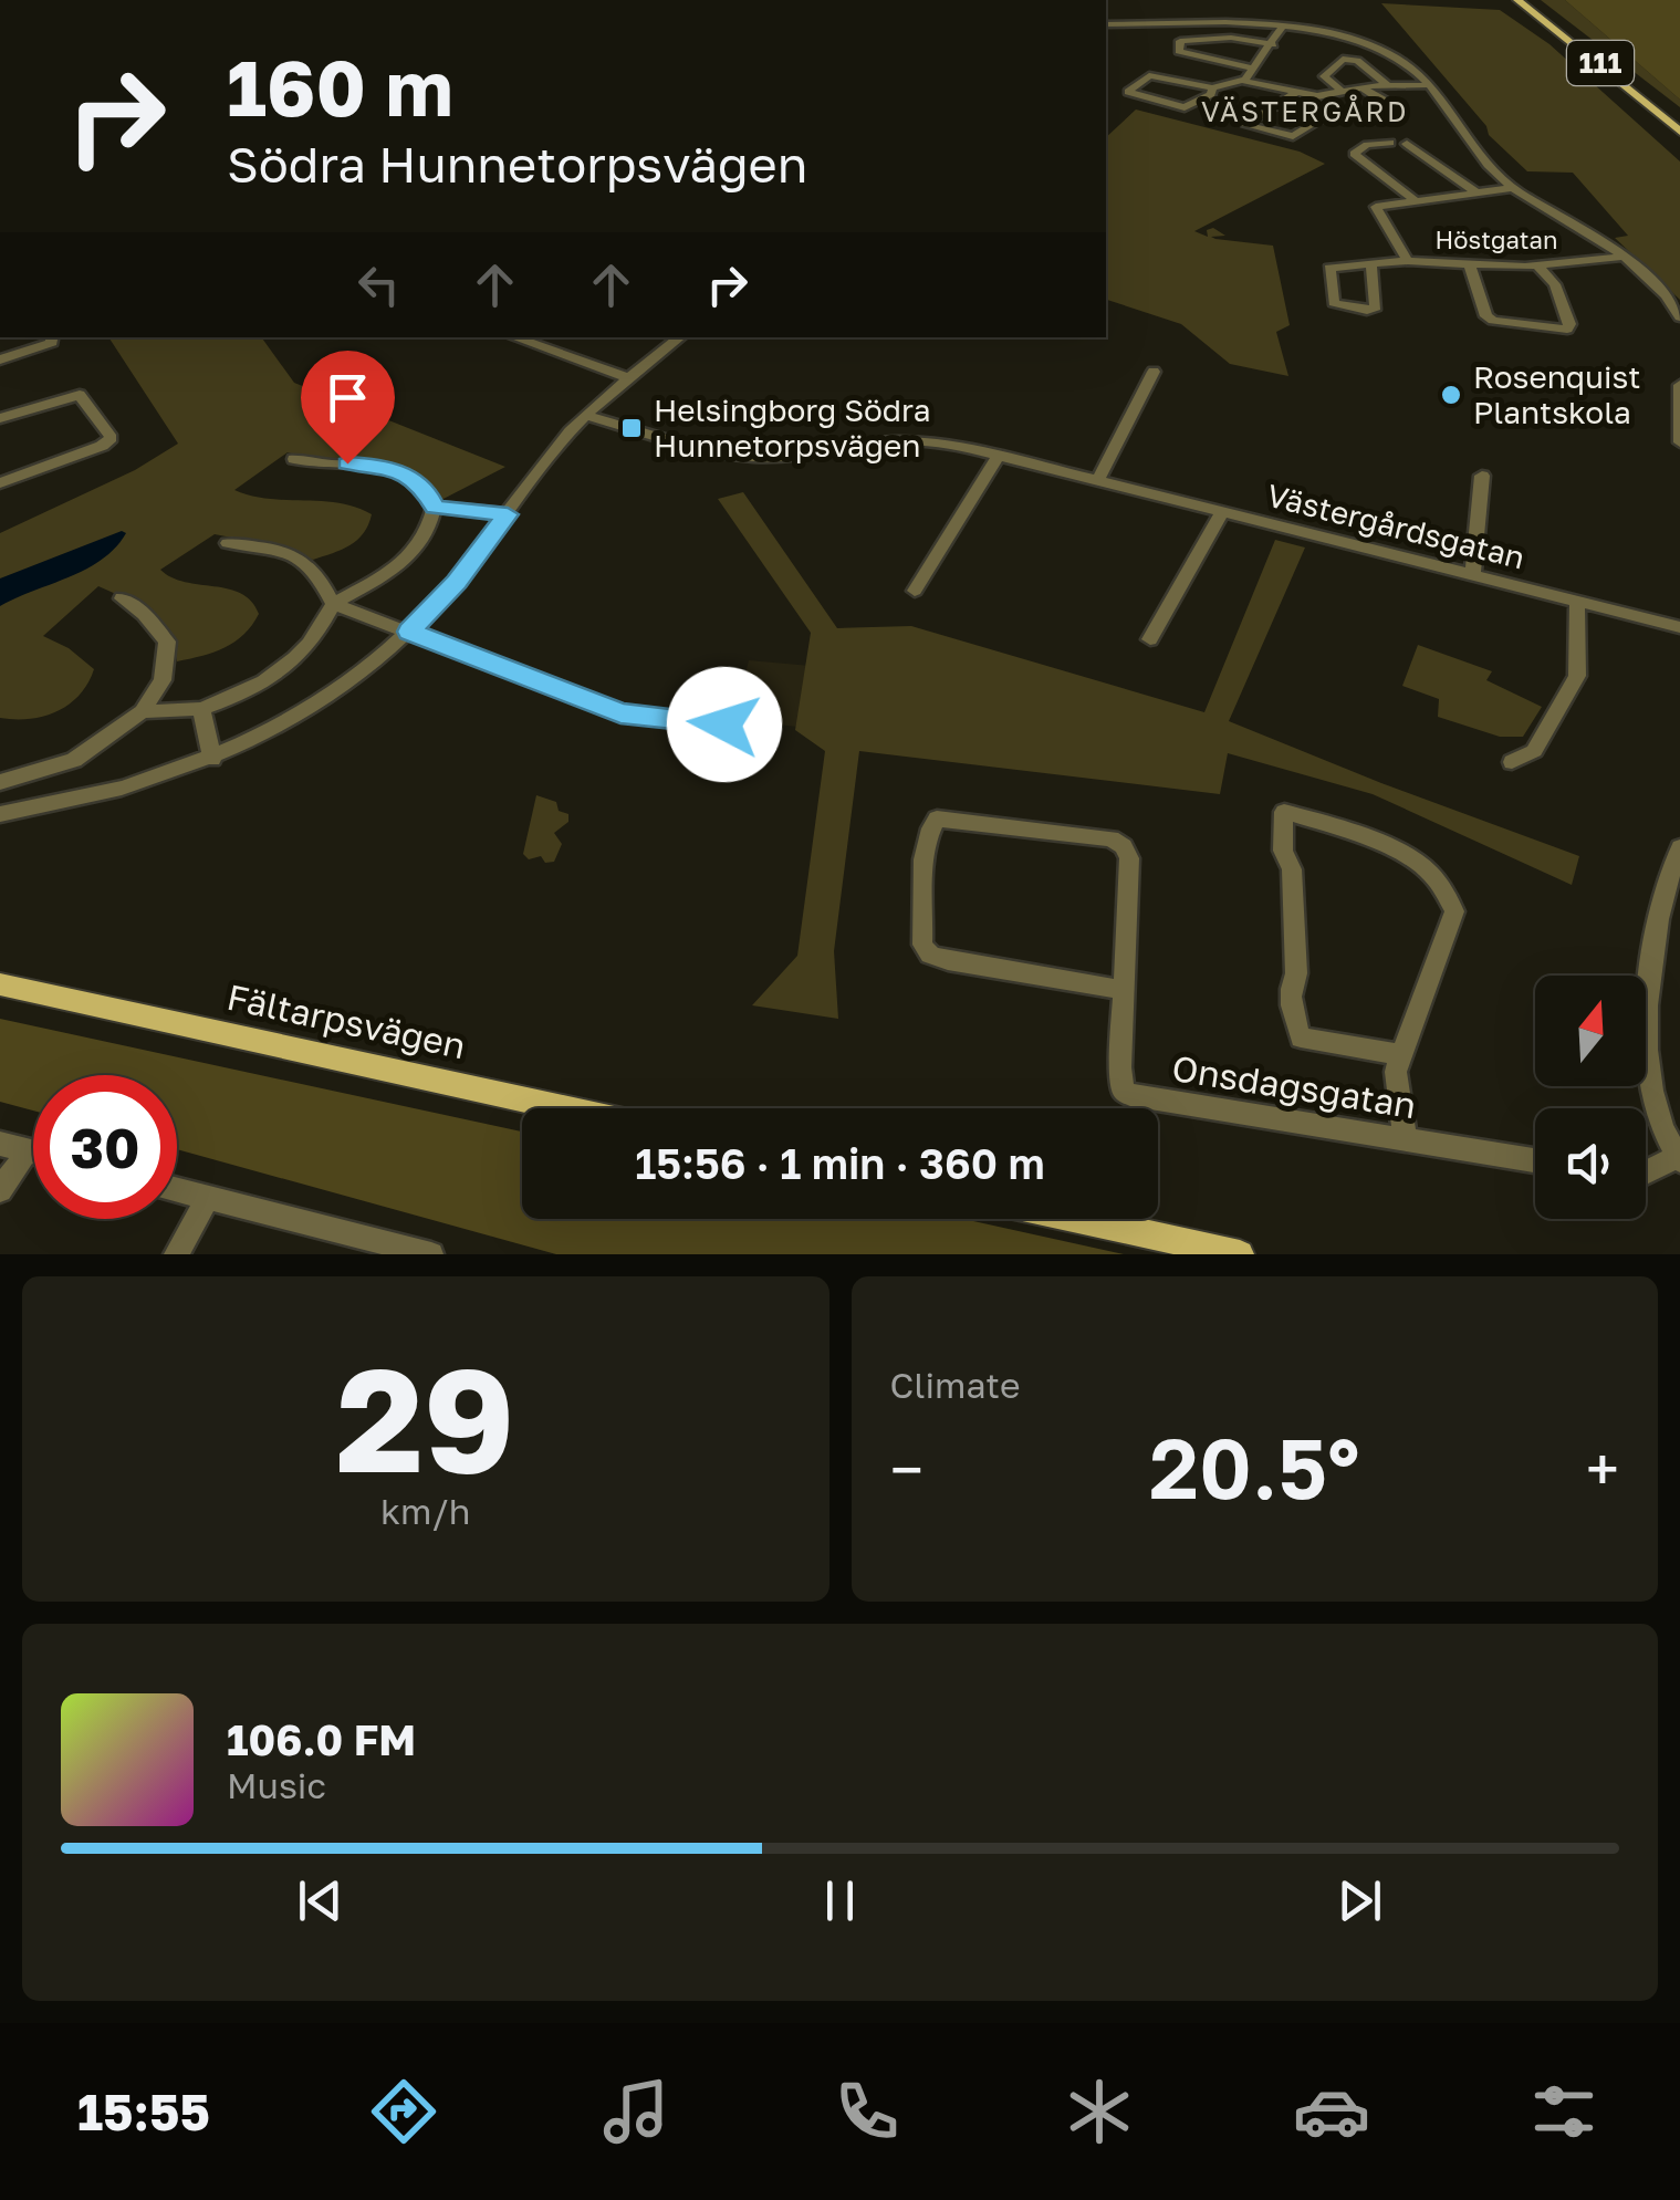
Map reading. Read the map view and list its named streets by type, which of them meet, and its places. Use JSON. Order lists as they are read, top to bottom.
{
  "streets": {
    "main road": ["111", "Fältarpsvägen"],
    "street": ["Höstgatan", "Västergårdsgatan", "Onsdagsgatan"]
  },
  "districts": ["VÄSTERGÅRD"],
  "places": {
    "other": ["Rosenquist Plantskola"],
    "transit": ["Helsingborg Södra Hunnetorpsvägen"]
  },
  "north": "top",
  "page": {
    "turn": ["160 m", "Södra Hunnetorpsvägen"],
    "limit": "30",
    "trip": "15:56 · 1 min · 360 m",
    "tile": [
      ["29", "km/h"],
      "Climate"
    ],
    "heat": ["−", "20.5°", "+"],
    "song": ["106.0 FM", "Music"],
    "tabs": "15:55"
  }
}
